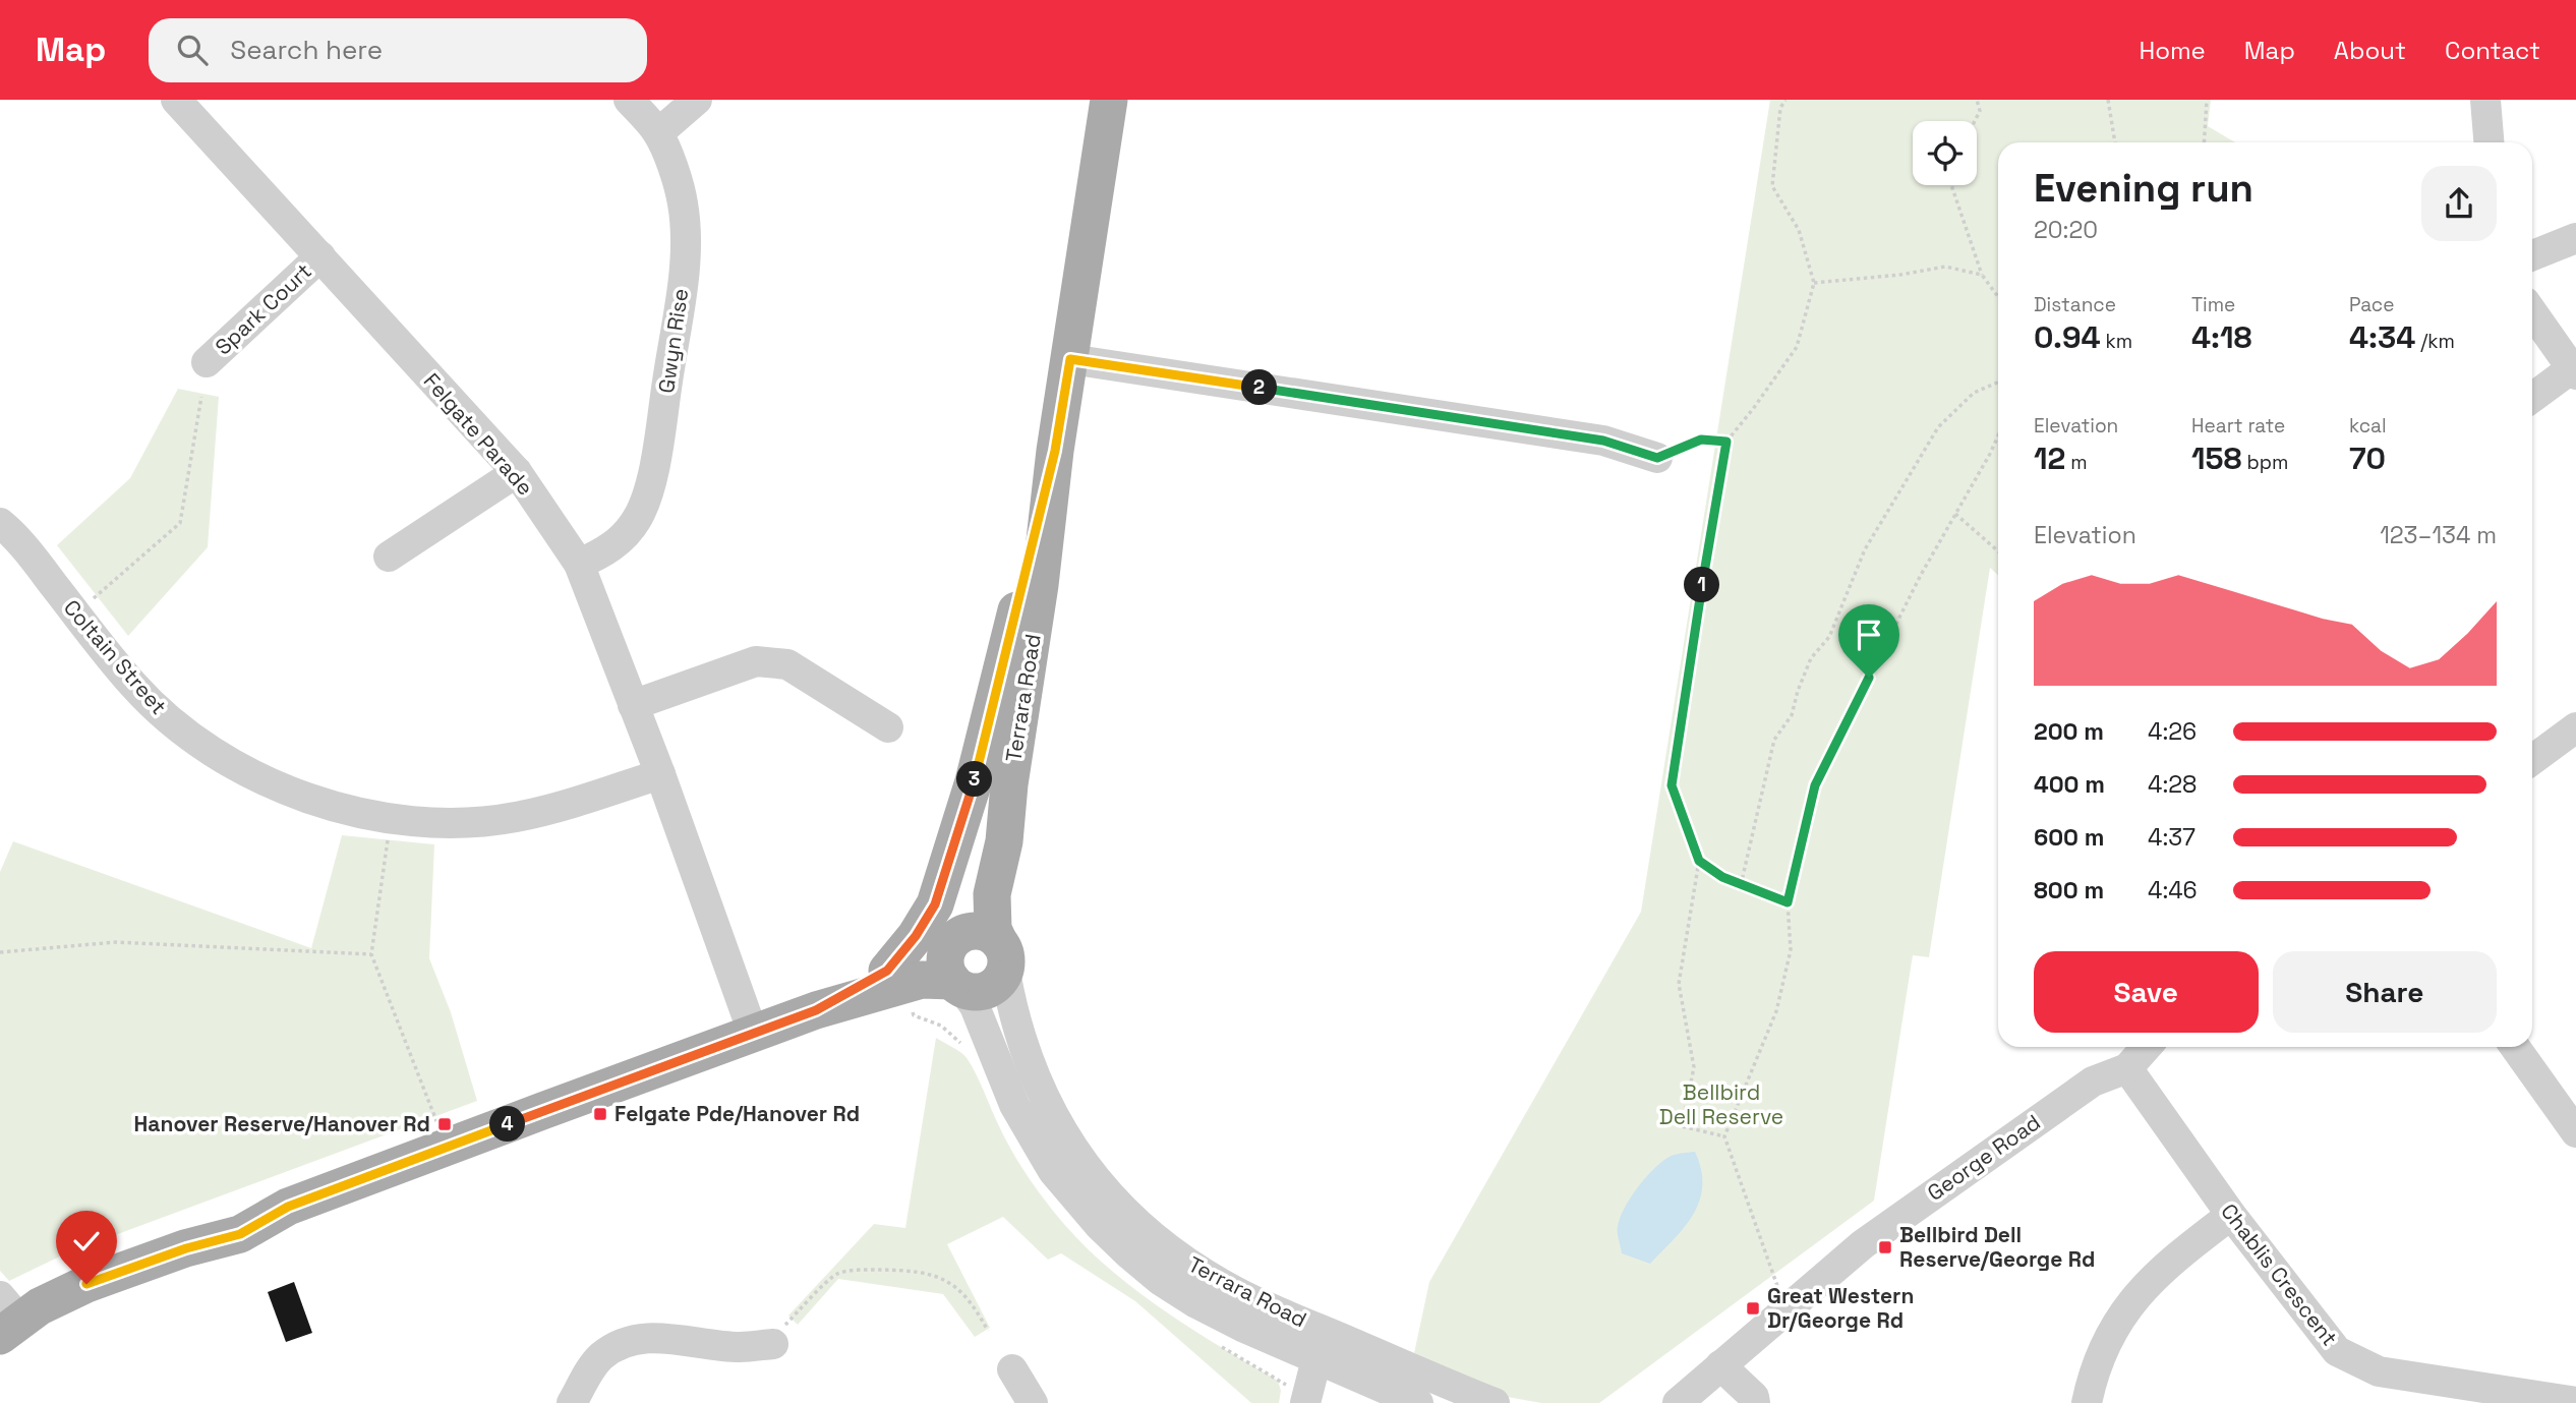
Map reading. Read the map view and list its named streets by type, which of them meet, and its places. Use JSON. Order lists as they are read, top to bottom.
{
  "streets": {
    "main road": ["Terrara Road"],
    "street": [
      "Spark Court",
      "Gwyn Rise",
      "Felgate Parade",
      "Coltain Street",
      "George Road",
      "Chablis Crescent"
    ]
  },
  "crossings": [
    ["Spark Court", "Felgate Parade"],
    ["Gwyn Rise", "Felgate Parade"],
    ["Felgate Parade", "Coltain Street"],
    ["George Road", "Chablis Crescent"]
  ],
  "parks": ["Bellbird Dell Reserve"],
  "places": {
    "transit": [
      "Felgate Pde/Hanover Rd",
      "Hanover Reserve/Hanover Rd",
      "Bellbird Dell Reserve/George Rd",
      "Great Western Dr/George Rd"
    ]
  },
  "page": {
    "header": "Map",
    "search": "Search here",
    "nav": [
      "Home",
      "Map",
      "About",
      "Contact"
    ],
    "heading": ["Evening run", "20:20"],
    "stats": [
      ["Distance", "0.94 km"],
      ["Time", "4:18"],
      ["Pace", "4:34 /km"],
      ["Elevation", "12 m"],
      ["Heart rate", "158 bpm"],
      ["kcal", "70"]
    ],
    "pins": [
      "2",
      "1",
      "3",
      "4"
    ],
    "chart": ["Elevation", "123–134 m"],
    "list": [
      {
        "name": "200 m",
        "note": "4:26"
      },
      {
        "name": "400 m",
        "note": "4:28"
      },
      {
        "name": "600 m",
        "note": "4:37"
      },
      {
        "name": "800 m",
        "note": "4:46"
      }
    ],
    "buttons": ["Save", "Share"]
  }
}
